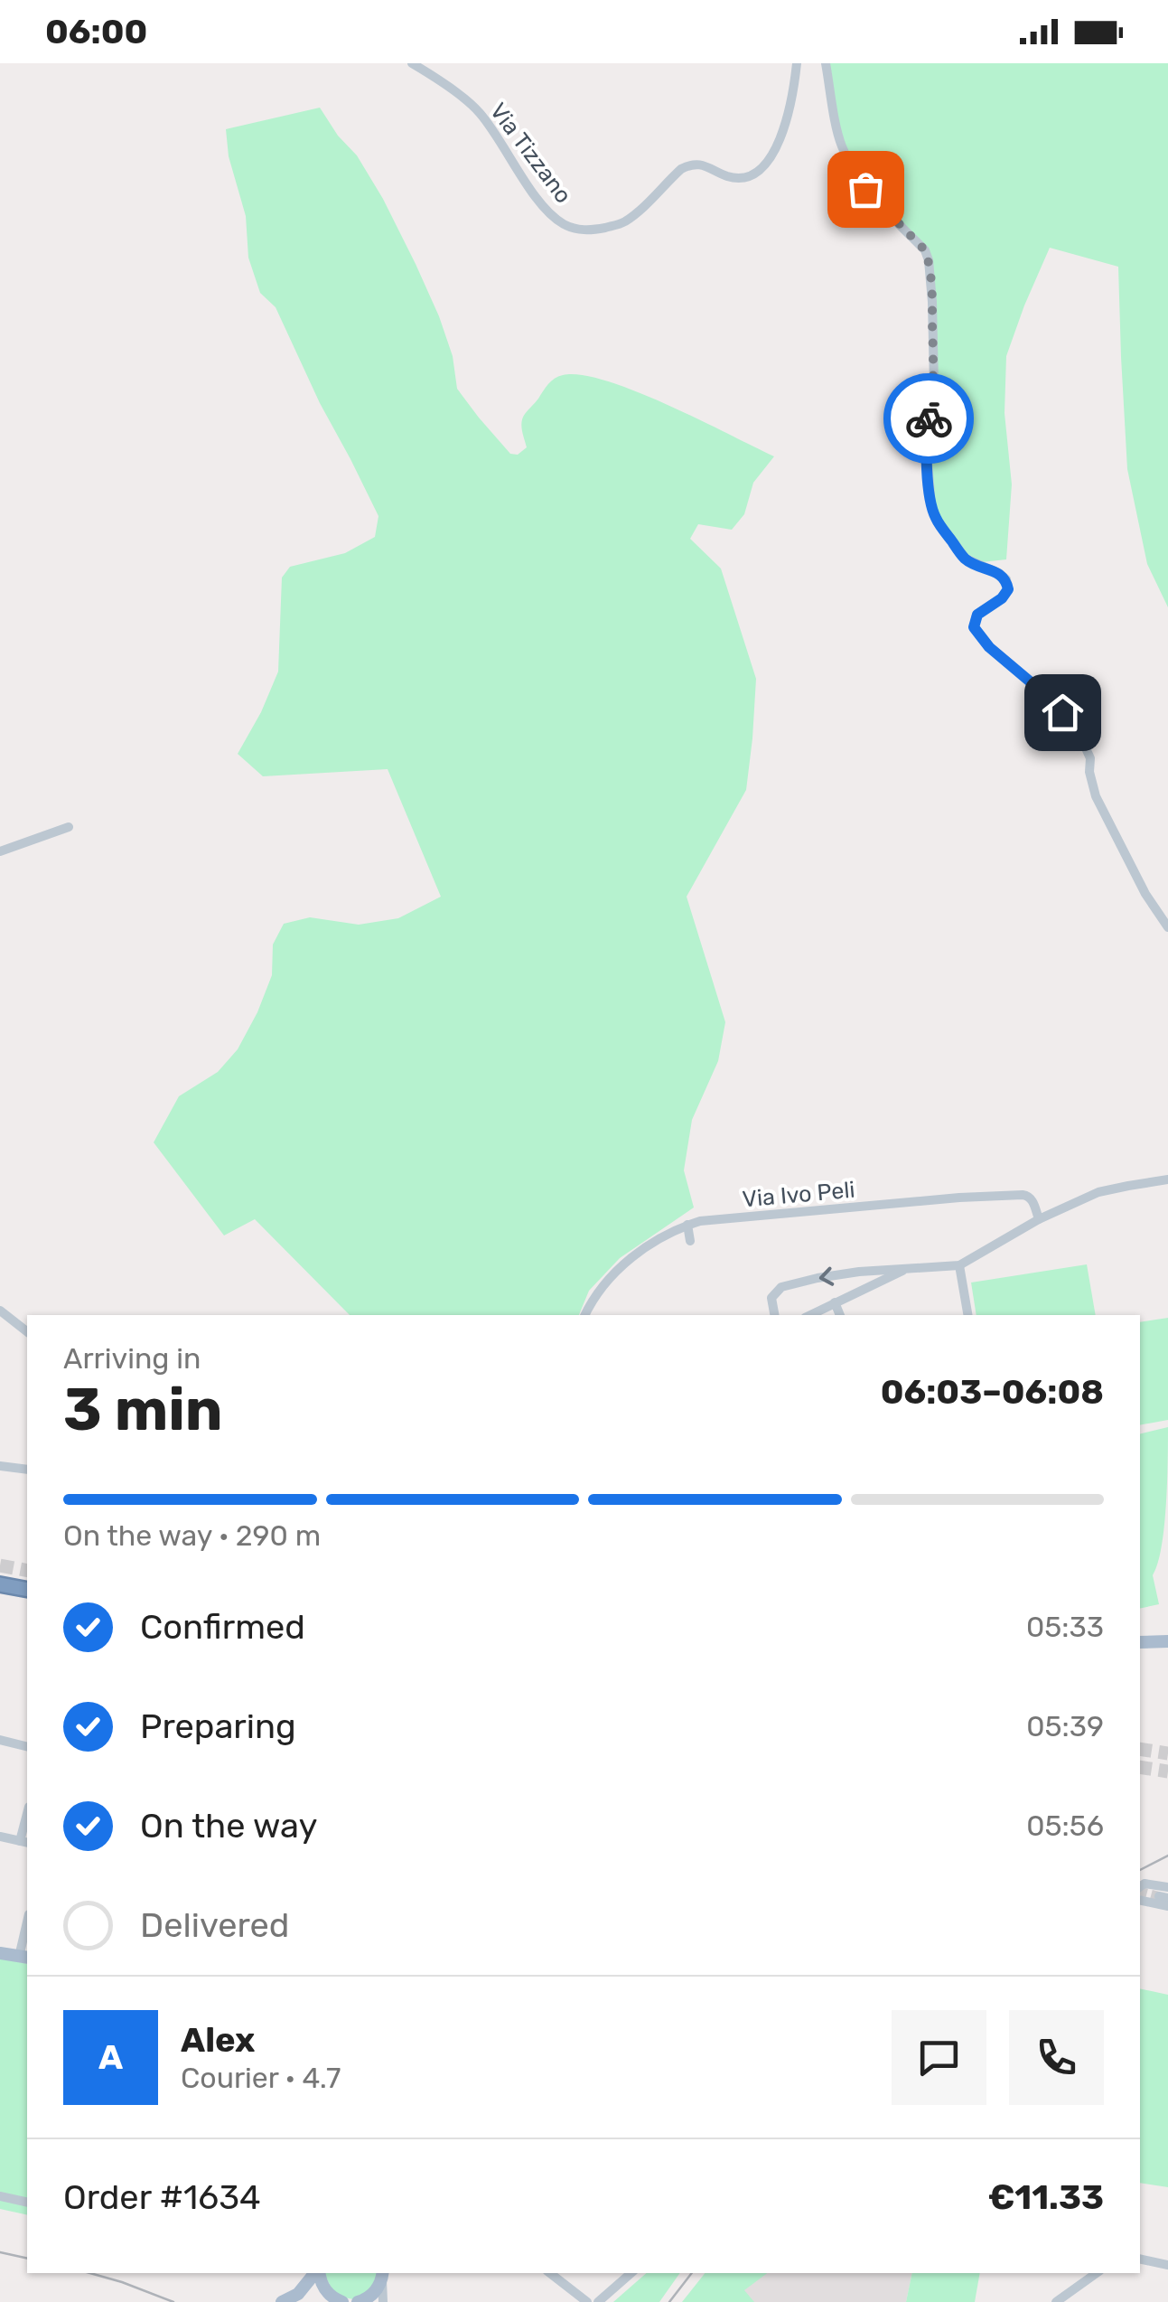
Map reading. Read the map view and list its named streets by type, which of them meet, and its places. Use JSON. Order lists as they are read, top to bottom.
{
  "streets": {
    "street": ["Via Tizzano", "Via Ivo Peli"]
  },
  "page": {
    "status": "06:00",
    "heading": ["3 min", "Arriving in", "06:03–06:08"],
    "panel": [
      "Alex",
      "Courier · 4.7",
      "Order #1634",
      "€11.33"
    ],
    "bar": "On the way · 290 m",
    "list": [
      ["Confirmed", "05:33"],
      ["Preparing", "05:39"],
      ["On the way", "05:56"],
      "Delivered"
    ],
    "round": "A"
  }
}
